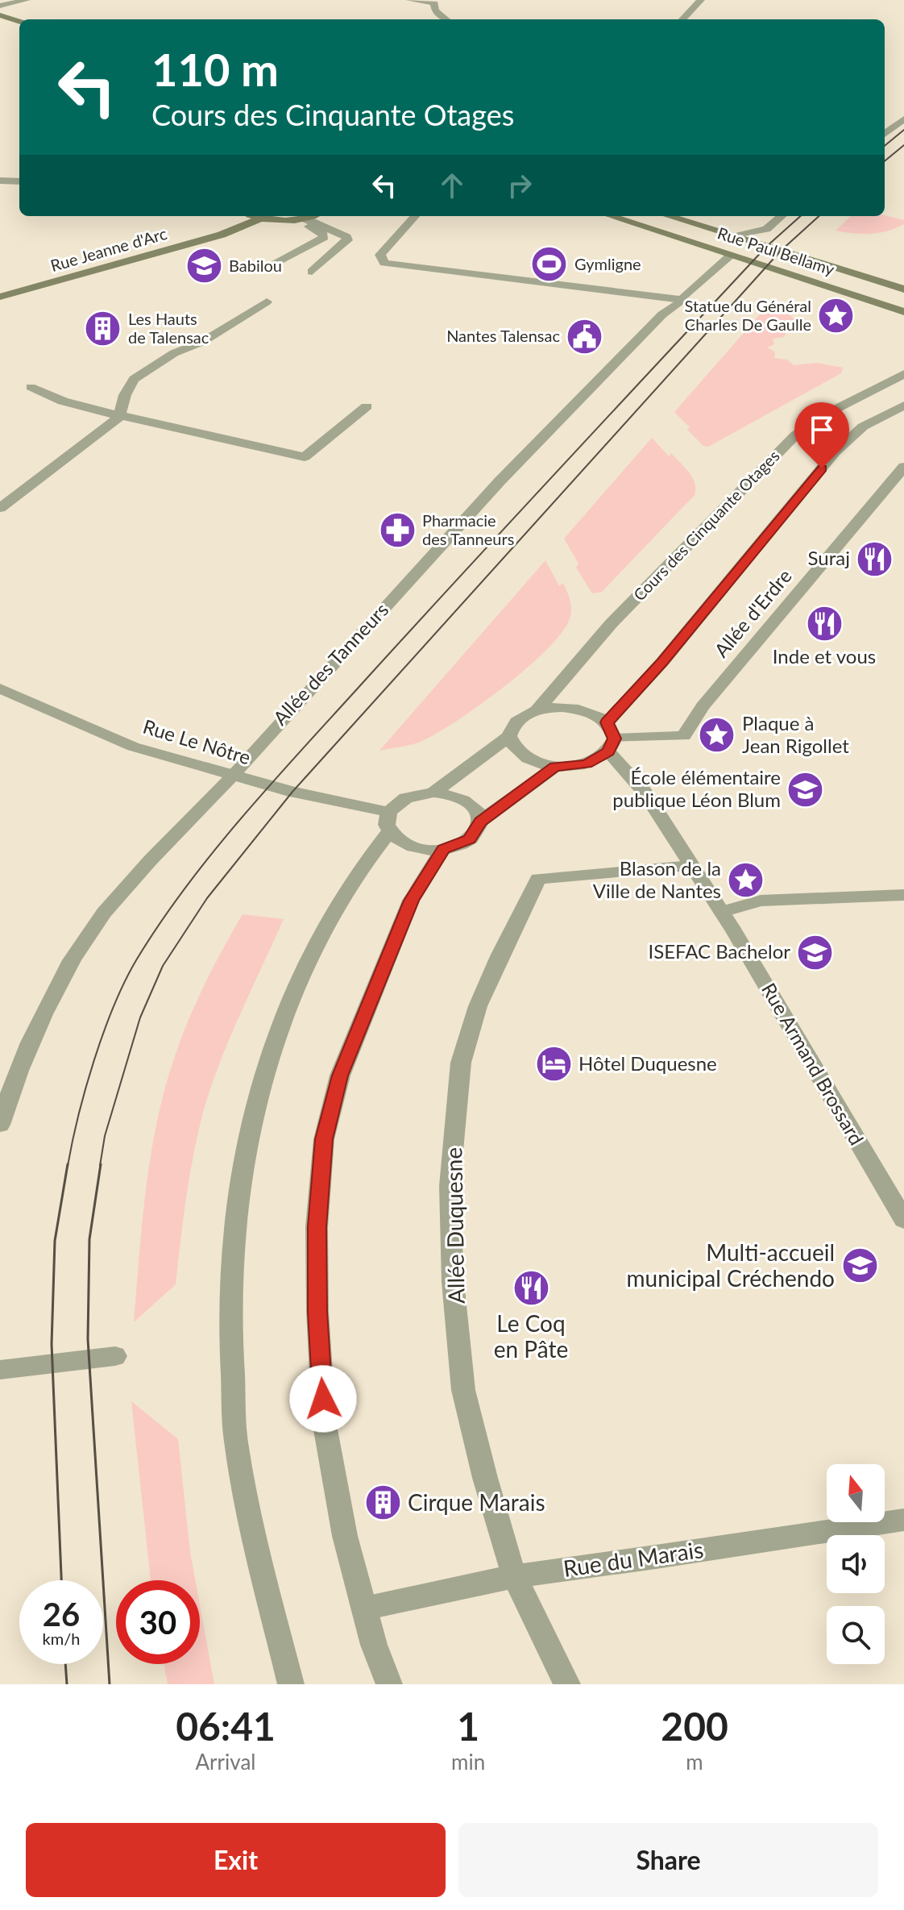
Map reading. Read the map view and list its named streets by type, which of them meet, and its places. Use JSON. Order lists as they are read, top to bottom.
{
  "streets": {
    "main road": ["Rue Jeanne d'Arc", "Rue Paul Bellamy"],
    "street": [
      "Cours des Cinquante Otages",
      "Allée d'Erdre",
      "Allée des Tanneurs",
      "Rue Le Nôtre",
      "Rue Armand Brossard",
      "Allée Duquesne",
      "Rue du Marais"
    ]
  },
  "crossings": [
    ["Rue Paul Bellamy", "Allée des Tanneurs"],
    ["Cours des Cinquante Otages", "Allée d'Erdre"],
    ["Cours des Cinquante Otages", "Rue Le Nôtre"],
    ["Cours des Cinquante Otages", "Rue Armand Brossard"],
    ["Allée d'Erdre", "Rue Armand Brossard"],
    ["Allée des Tanneurs", "Rue Le Nôtre"],
    ["Rue Armand Brossard", "Allée Duquesne"],
    ["Allée Duquesne", "Rue du Marais"]
  ],
  "places": {
    "sports": ["Gymligne"],
    "school or university": [
      "Babilou",
      "École élémentaire publique Léon Blum",
      "ISEFAC Bachelor",
      "Multi-accueil municipal Créchendo"
    ],
    "place": ["Statue du Général Charles De Gaulle", "Plaque à Jean Rigollet", "Blason de la Ville de Nantes"],
    "building": ["Les Hauts de Talensac", "Cirque Marais"],
    "public building": ["Nantes Talensac"],
    "pharmacy": ["Pharmacie des Tanneurs"],
    "restaurant": ["Suraj", "Inde et vous", "Le Coq en Pâte"],
    "hotel": ["Hôtel Duquesne"]
  },
  "north": "top",
  "page": {
    "turn": ["110 m", "Cours des Cinquante Otages"],
    "speed": "26 km/h",
    "limit": "30",
    "eta": [
      "06:41",
      "Arrival",
      "1",
      "min",
      "200",
      "m"
    ],
    "buttons": ["Exit", "Share"]
  }
}
